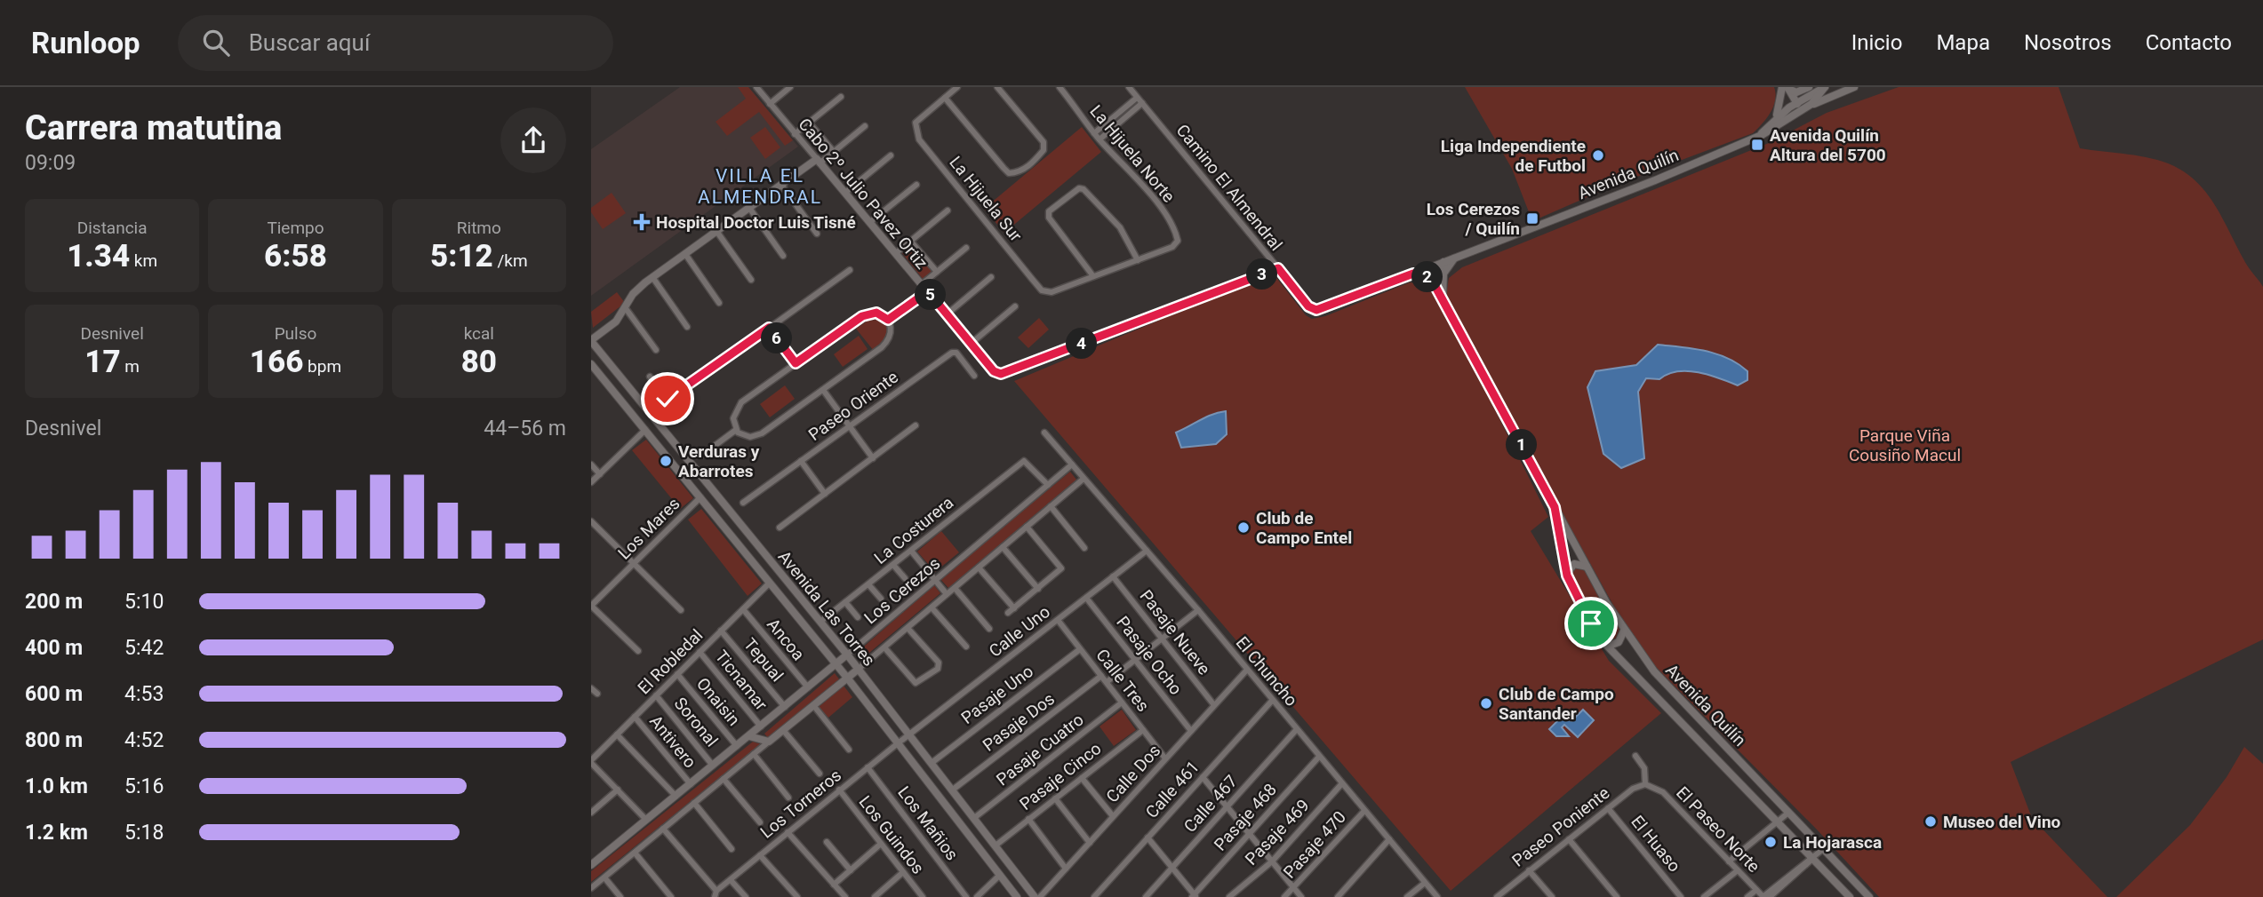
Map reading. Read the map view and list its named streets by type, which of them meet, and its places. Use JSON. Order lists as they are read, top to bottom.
{
  "streets": {
    "main road": [
      "Avenida Quilín",
      "Camino El Almendral",
      "Cabo 2º Julio Pavez Ortiz",
      "Los Cerezos",
      "Avenida Las Torres"
    ],
    "street": [
      "La Hijuela Norte",
      "La Hijuela Sur",
      "Paseo Oriente",
      "Los Mares",
      "La Costurera",
      "Calle Uno",
      "Pasaje Nueve",
      "Ancoa",
      "Pasaje Ocho",
      "Tepual",
      "El Robledal",
      "El Chuncho",
      "Ticnamar",
      "Calle Tres",
      "Pasaje Uno",
      "Onaisin",
      "Soronal",
      "Pasaje Dos",
      "Antivero",
      "Pasaje Cuatro",
      "Calle Dos",
      "Pasaje Cinco",
      "Calle 461",
      "Los Torneros",
      "Calle 467",
      "Pasaje 468",
      "Los Mañios",
      "Paseo Poniente",
      "El Paseo Norte",
      "Pasaje 469",
      "Los Guindos",
      "El Huaso",
      "Pasaje 470"
    ]
  },
  "crossings": [
    ["Avenida Quilín", "Camino El Almendral"],
    ["Camino El Almendral", "Cabo 2º Julio Pavez Ortiz"],
    ["Los Mares", "Avenida Las Torres"],
    ["La Costurera", "Los Cerezos"],
    ["La Costurera", "Avenida Las Torres"],
    ["Los Cerezos", "Avenida Las Torres"],
    ["Los Cerezos", "Ancoa"],
    ["Los Cerezos", "Tepual"],
    ["Los Cerezos", "El Chuncho"],
    ["Los Cerezos", "Ticnamar"],
    ["Los Cerezos", "Onaisin"],
    ["Los Cerezos", "Soronal"],
    ["Los Cerezos", "Antivero"],
    ["Avenida Las Torres", "Calle Uno"],
    ["Avenida Las Torres", "El Robledal"],
    ["Avenida Las Torres", "Pasaje Uno"],
    ["Avenida Las Torres", "Pasaje Dos"],
    ["Avenida Las Torres", "Pasaje Cuatro"],
    ["Avenida Las Torres", "Pasaje Cinco"],
    ["Avenida Las Torres", "Los Torneros"],
    ["Calle Uno", "Pasaje Nueve"],
    ["Calle Uno", "Pasaje Ocho"],
    ["Calle Uno", "El Chuncho"],
    ["Calle Uno", "Calle Tres"],
    ["Calle Uno", "Los Torneros"],
    ["Pasaje Nueve", "Calle Dos"],
    ["Ancoa", "El Robledal"],
    ["Pasaje Ocho", "Calle Dos"],
    ["Tepual", "El Robledal"],
    ["El Robledal", "Ticnamar"],
    ["El Robledal", "Onaisin"],
    ["El Robledal", "Soronal"],
    ["El Robledal", "Antivero"],
    ["El Chuncho", "Calle Dos"],
    ["El Chuncho", "Calle 461"],
    ["El Chuncho", "Calle 467"],
    ["El Chuncho", "Pasaje 468"],
    ["El Chuncho", "Pasaje 469"],
    ["El Chuncho", "Pasaje 470"],
    ["Calle Tres", "Pasaje Uno"],
    ["Calle Tres", "Pasaje Dos"],
    ["Calle Tres", "Pasaje Cuatro"],
    ["Calle Tres", "Calle Dos"],
    ["Calle Tres", "Pasaje Cinco"],
    ["Los Torneros", "Los Mañios"],
    ["Los Torneros", "Los Guindos"],
    ["Paseo Poniente", "El Paseo Norte"],
    ["Paseo Poniente", "El Huaso"]
  ],
  "districts": ["VILLA EL ALMENDRAL"],
  "parks": ["Parque Viña Cousiño Macul"],
  "places": {
    "transit": ["Avenida Quilín Altura del 5700", "Los Cerezos / Quilín"],
    "other": [
      "Liga Independiente de Futbol",
      "Verduras y Abarrotes",
      "Club de Campo Entel",
      "Club de Campo Santander",
      "Museo del Vino",
      "La Hojarasca"
    ],
    "health": ["Hospital Doctor Luis Tisné"]
  },
  "page": {
    "header": "Runloop",
    "search": "Buscar aquí",
    "nav": [
      "Inicio",
      "Mapa",
      "Nosotros",
      "Contacto"
    ],
    "heading": ["Carrera matutina", "09:09"],
    "stats": [
      ["Distancia", "1.34 km"],
      ["Tiempo", "6:58"],
      ["Ritmo", "5:12 /km"],
      ["Desnivel", "17 m"],
      ["Pulso", "166 bpm"],
      ["kcal", "80"]
    ],
    "pins": [
      "3",
      "2",
      "5",
      "6",
      "4",
      "1"
    ],
    "chart": ["Desnivel", "44–56 m"],
    "list": [
      {
        "name": "200 m",
        "note": "5:10"
      },
      {
        "name": "400 m",
        "note": "5:42"
      },
      {
        "name": "600 m",
        "note": "4:53"
      },
      {
        "name": "800 m",
        "note": "4:52"
      },
      {
        "name": "1.0 km",
        "note": "5:16"
      },
      {
        "name": "1.2 km",
        "note": "5:18"
      }
    ]
  }
}
